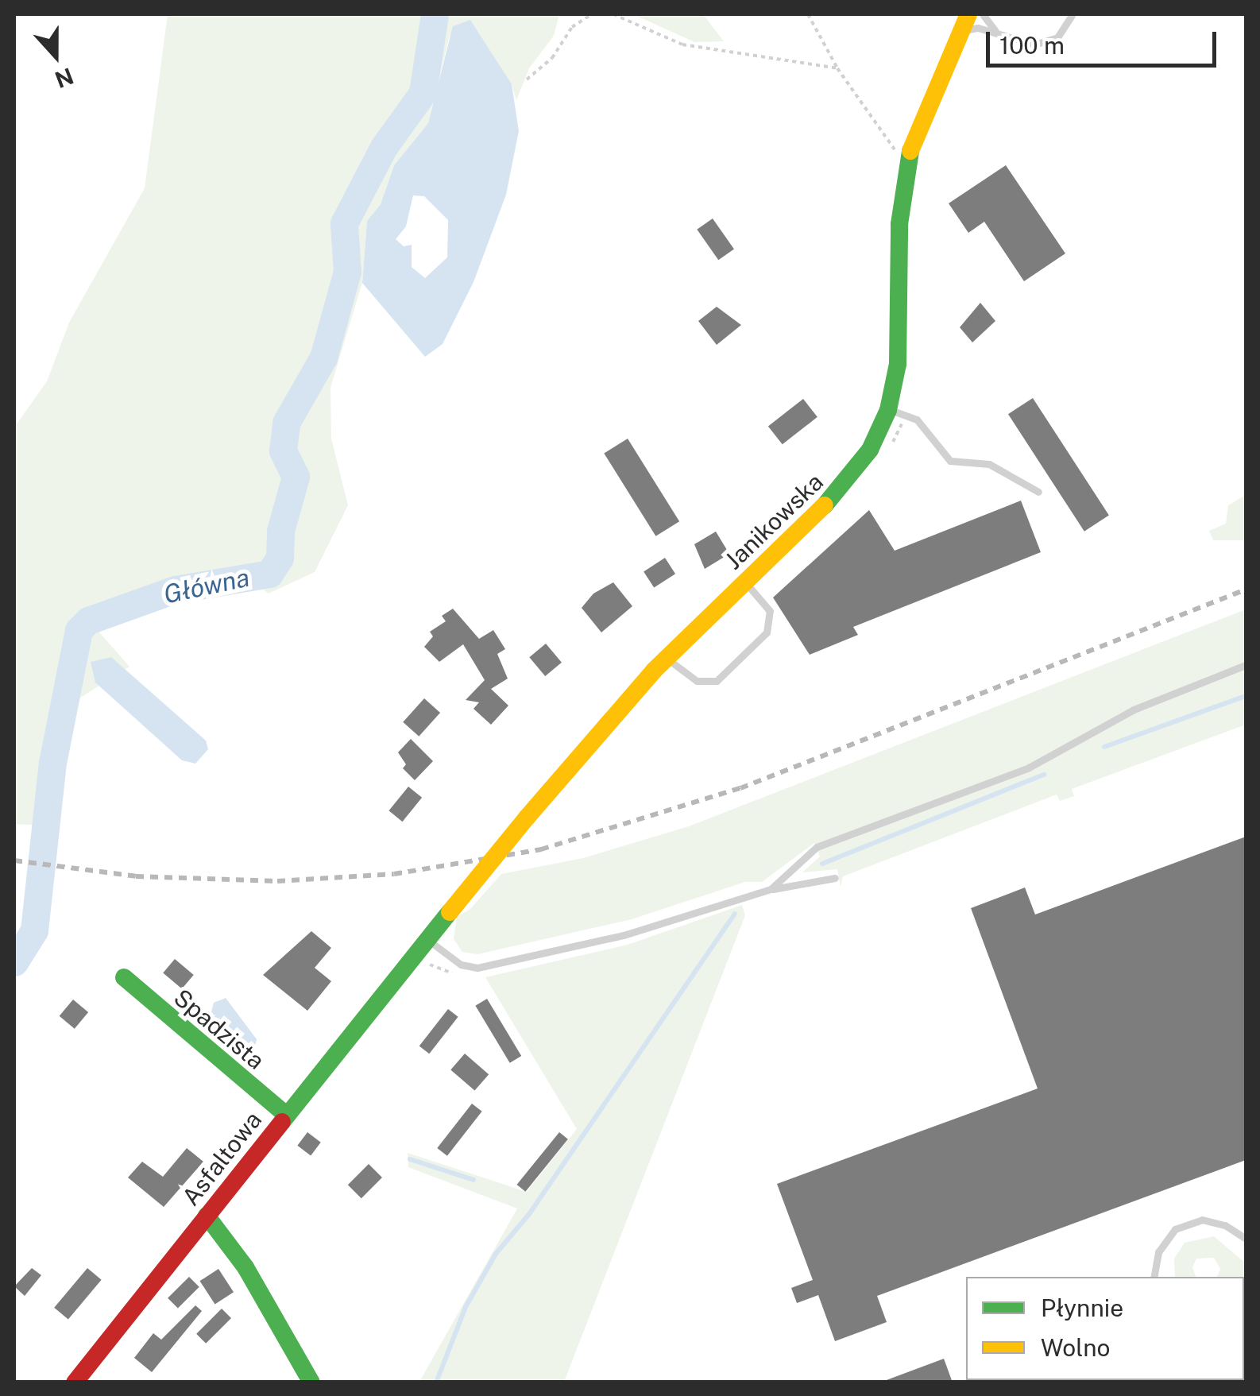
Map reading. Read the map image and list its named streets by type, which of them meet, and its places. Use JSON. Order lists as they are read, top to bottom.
{
  "streets": {
    "street": ["Janikowska", "Spadzista", "Asfaltowa"]
  },
  "crossings": [
    ["Janikowska", "Asfaltowa"],
    ["Spadzista", "Asfaltowa"]
  ],
  "water": ["Główna"],
  "legend": ["Płynnie", "Wolno"],
  "scale_bar": "100 m",
  "north": "bottom"
}
